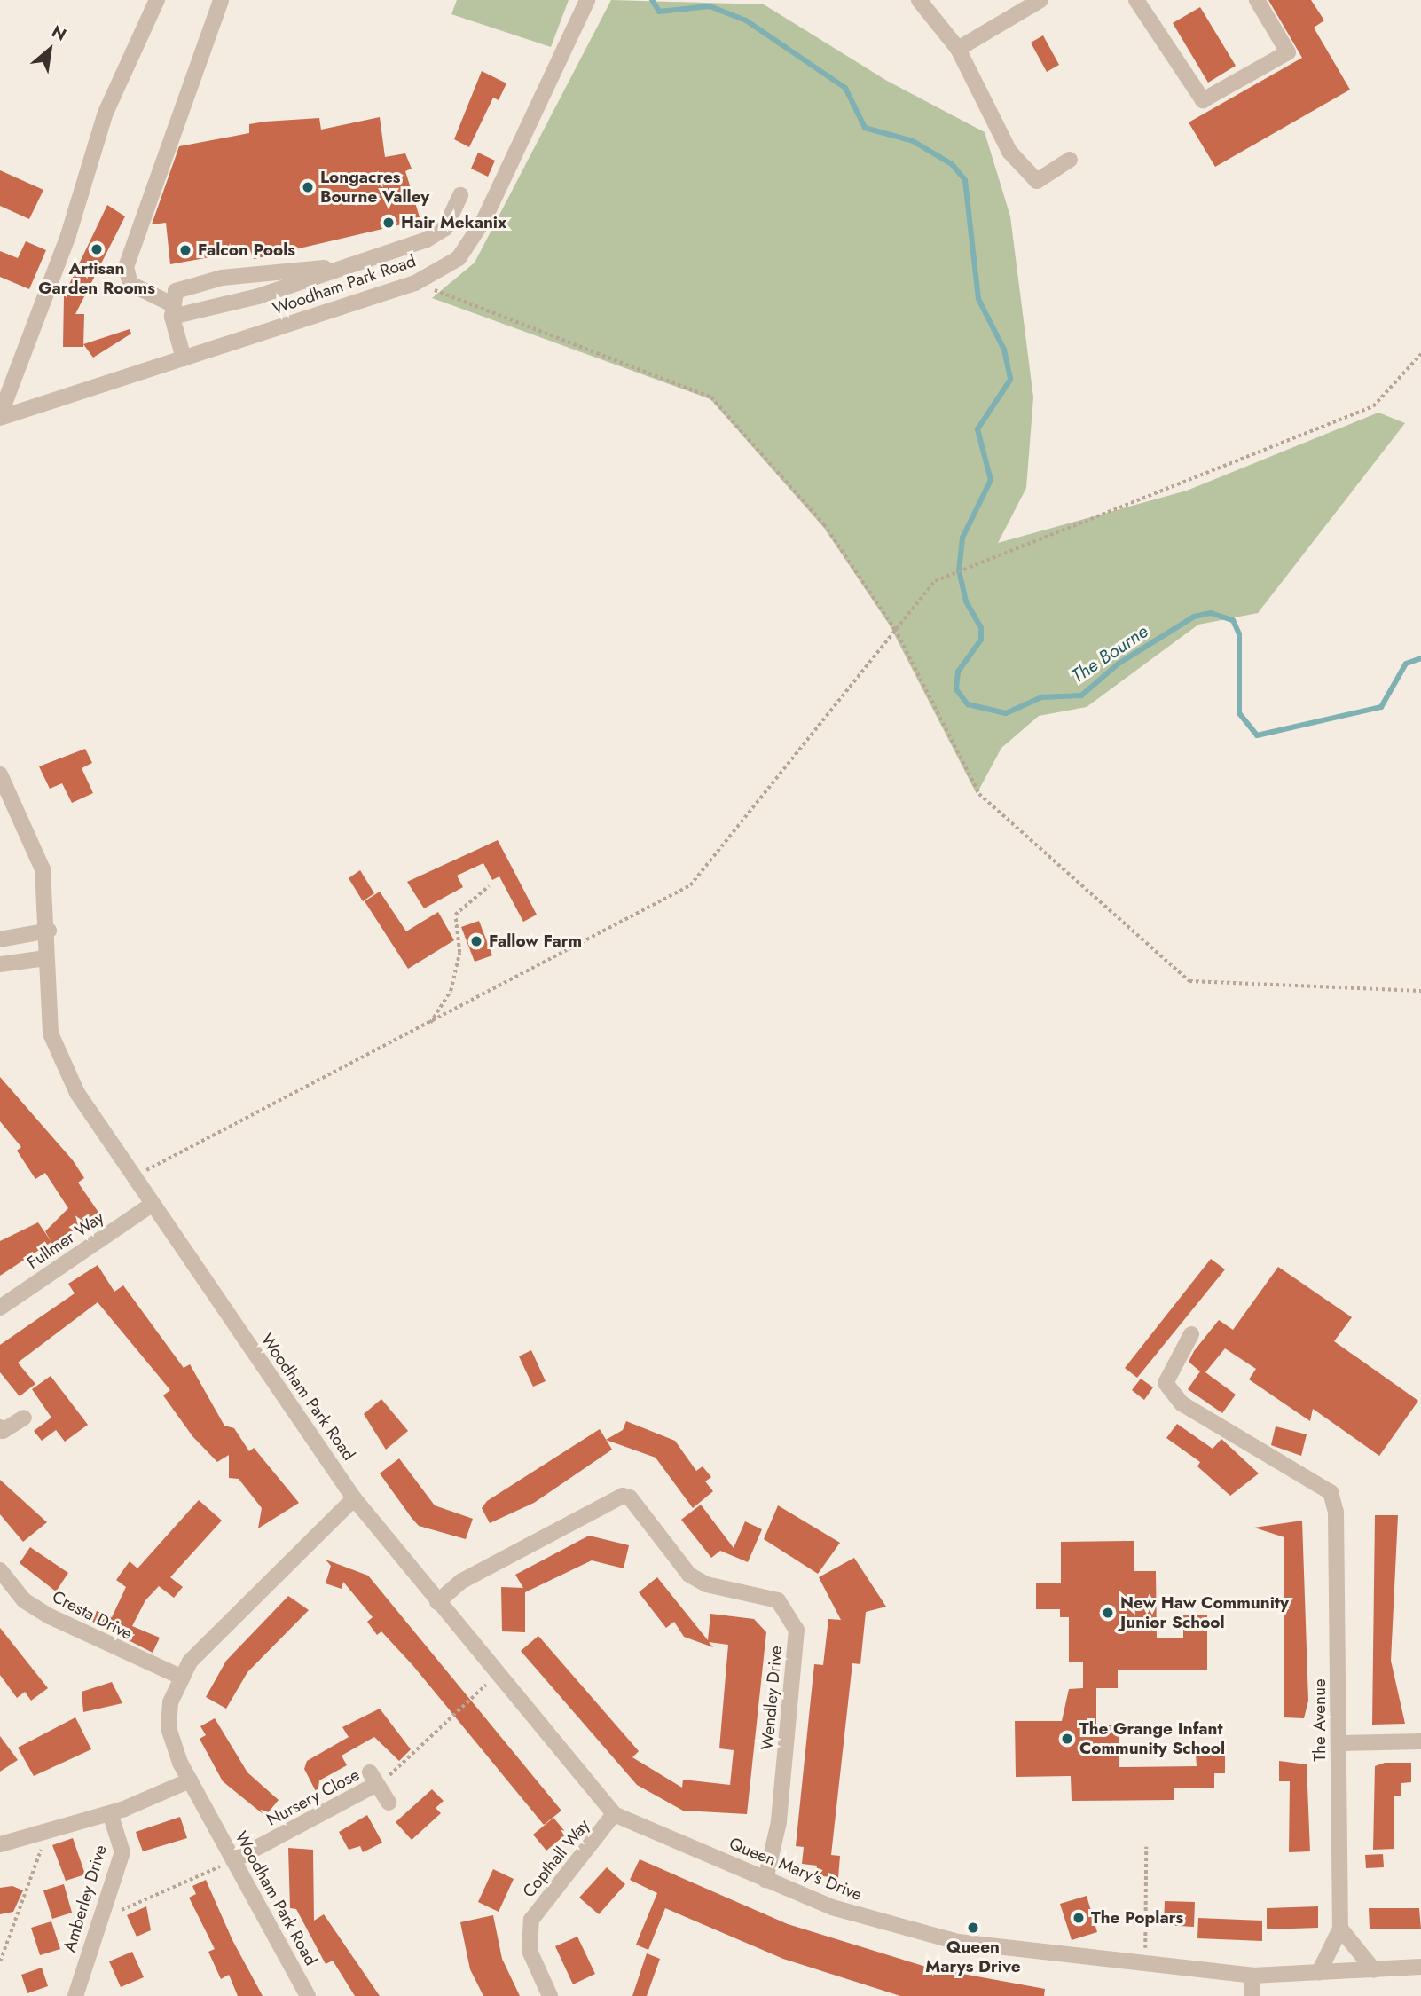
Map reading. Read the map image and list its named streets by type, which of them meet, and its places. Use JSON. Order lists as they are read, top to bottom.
{
  "streets": {
    "street": [
      "Woodham Park Road",
      "Fullmer Way",
      "Cresta Drive",
      "Wendley Drive",
      "The Avenue",
      "Nursery Close",
      "Copthall Way",
      "Queen Mary's Drive",
      "Amberley Drive"
    ]
  },
  "crossings": [
    ["Woodham Park Road", "Fullmer Way"],
    ["Woodham Park Road", "Cresta Drive"],
    ["Woodham Park Road", "Nursery Close"],
    ["Woodham Park Road", "Queen Mary's Drive"],
    ["Wendley Drive", "Queen Mary's Drive"],
    ["The Avenue", "Queen Mary's Drive"],
    ["Copthall Way", "Queen Mary's Drive"]
  ],
  "water": ["The Bourne"],
  "places": [
    "Longacres Bourne Valley",
    "Hair Mekanix",
    "Artisan Garden Rooms",
    "Falcon Pools",
    "Fallow Farm",
    "New Haw Community Junior School",
    "The Grange Infant Community School",
    "The Poplars",
    "Queen Marys Drive"
  ],
  "north": "top right"
}
